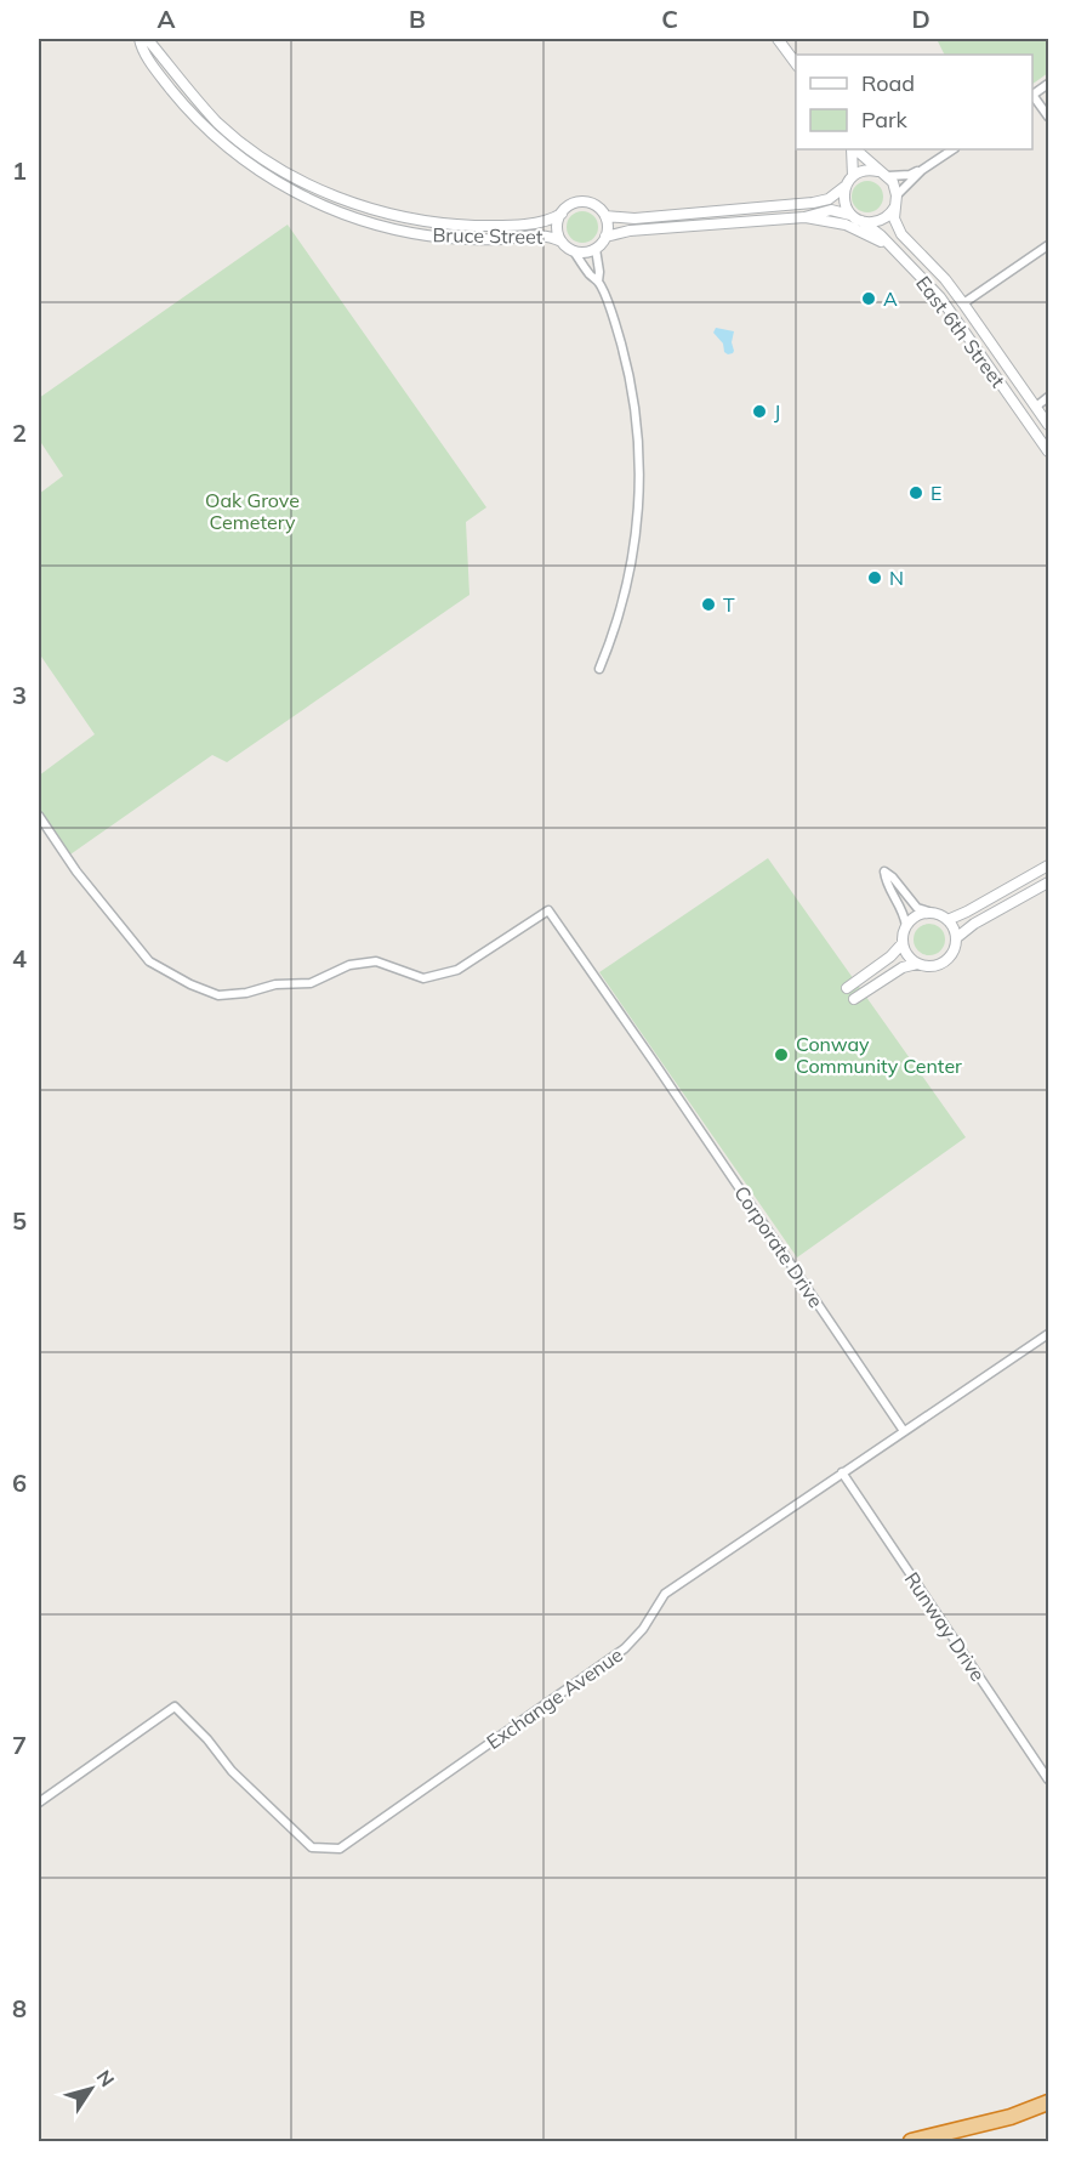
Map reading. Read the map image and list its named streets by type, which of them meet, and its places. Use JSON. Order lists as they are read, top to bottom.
{
  "streets": {
    "street": [
      "Bruce Street",
      "East 6th Street",
      "Corporate Drive",
      "Runway Drive",
      "Exchange Avenue"
    ]
  },
  "crossings": [
    ["Corporate Drive", "Exchange Avenue"],
    ["Runway Drive", "Exchange Avenue"]
  ],
  "parks": ["Oak Grove Cemetery"],
  "places": [
    "A",
    "J",
    "E",
    "N",
    "T",
    "Conway Community Center"
  ],
  "legend": ["Road", "Park"],
  "north": "top right",
  "grid": {
    "columns": [
      "A",
      "B",
      "C",
      "D"
    ],
    "rows": [
      "1",
      "2",
      "3",
      "4",
      "5",
      "6",
      "7",
      "8"
    ]
  }
}
